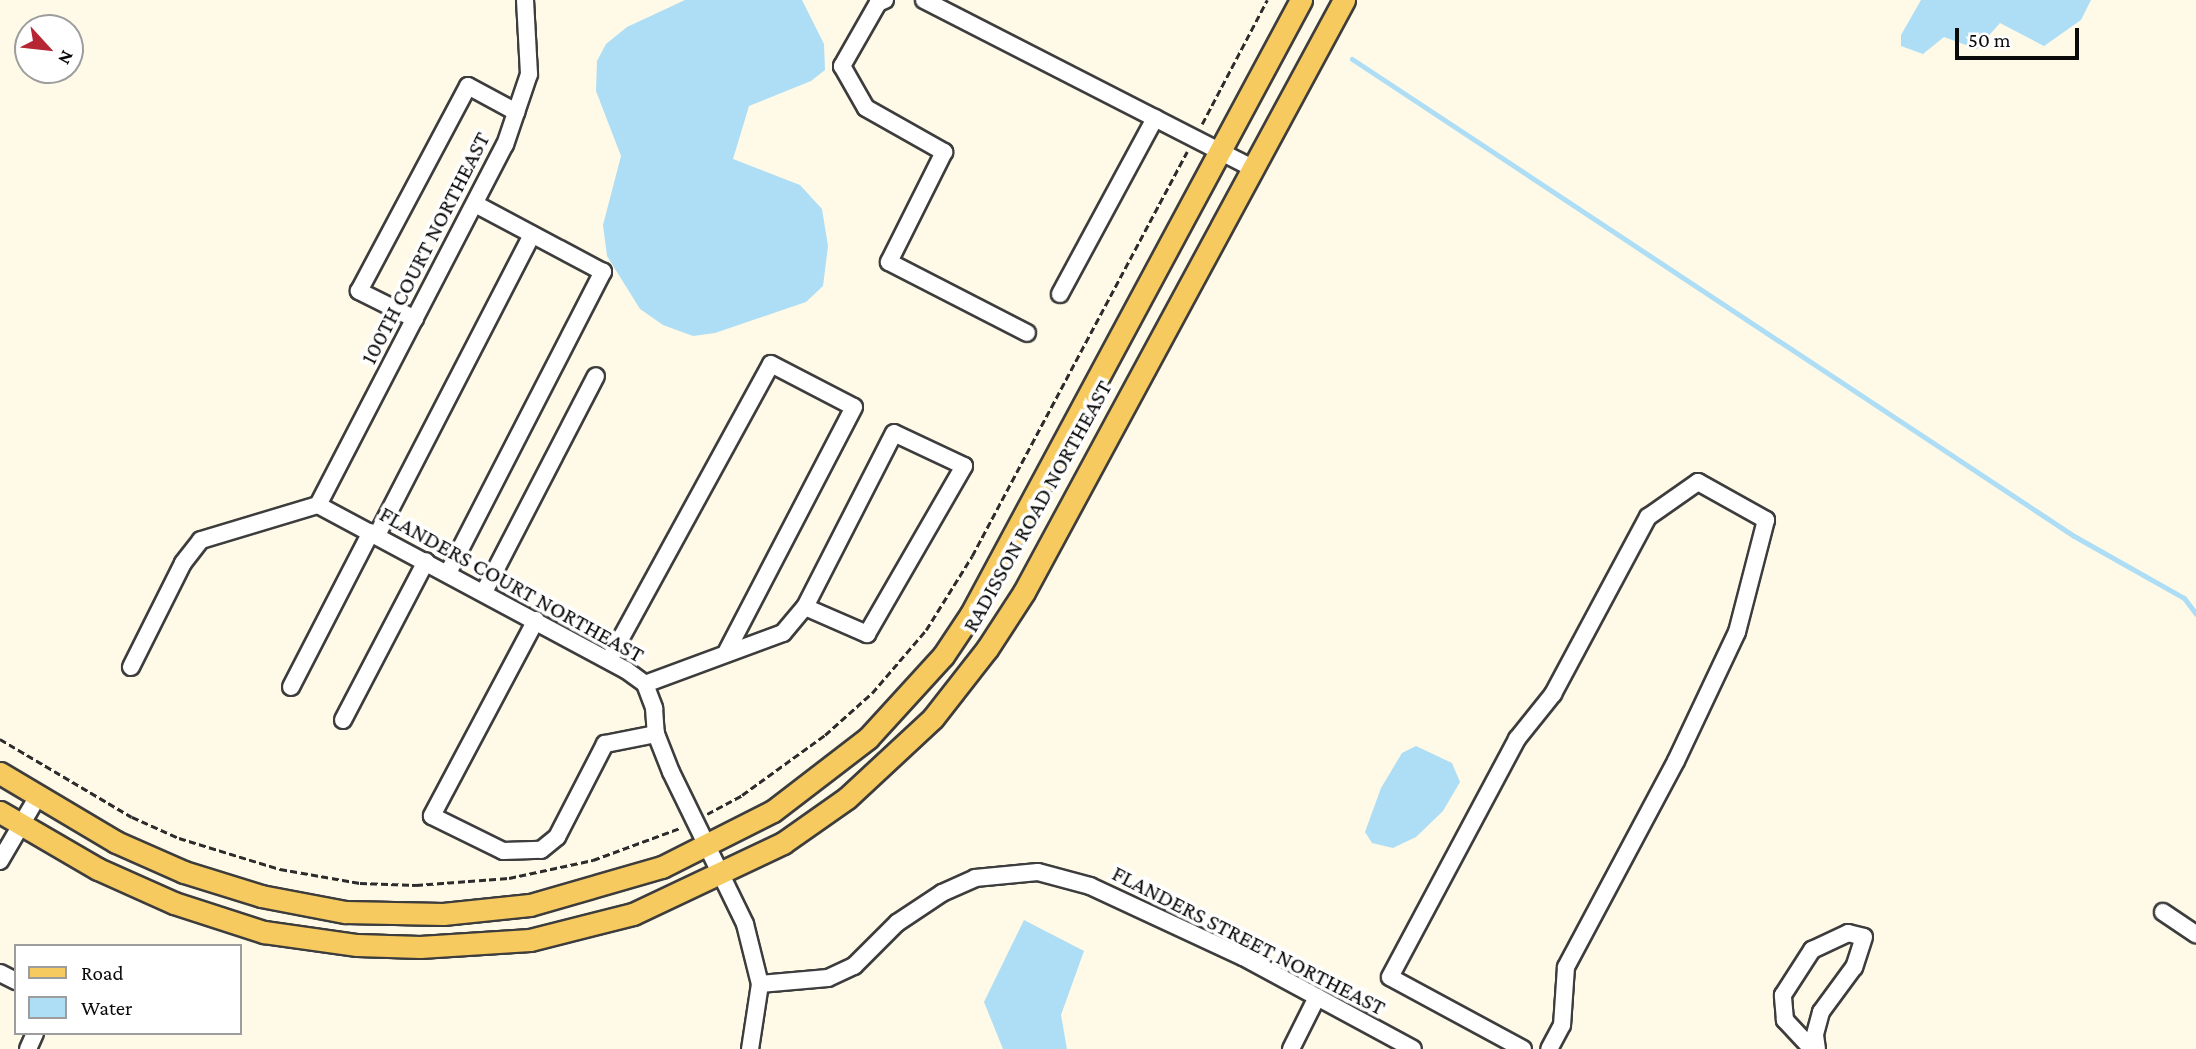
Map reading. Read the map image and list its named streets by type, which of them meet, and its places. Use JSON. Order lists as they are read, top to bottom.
{
  "streets": {
    "main road": ["RADISSON ROAD NORTHEAST"],
    "street": ["100TH COURT NORTHEAST", "FLANDERS COURT NORTHEAST", "FLANDERS STREET NORTHEAST"]
  },
  "crossings": [
    ["100TH COURT NORTHEAST", "FLANDERS COURT NORTHEAST"],
    ["RADISSON ROAD NORTHEAST", "FLANDERS COURT NORTHEAST"],
    ["FLANDERS COURT NORTHEAST", "FLANDERS STREET NORTHEAST"]
  ],
  "legend": ["Road", "Water"],
  "scale_bar": "50 m",
  "north": "bottom right"
}
